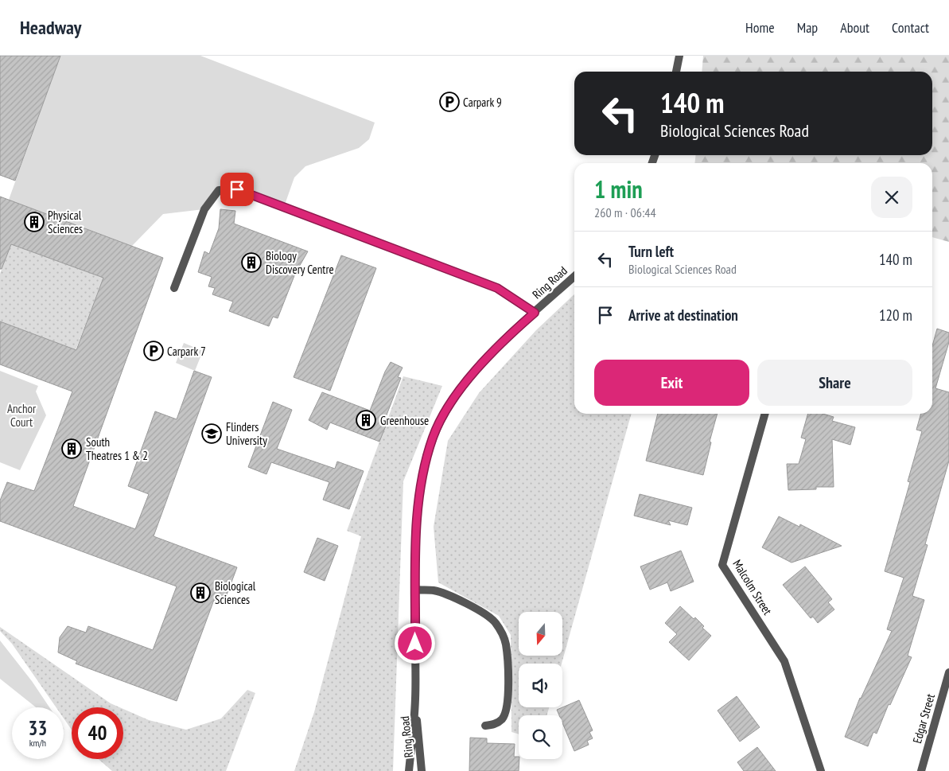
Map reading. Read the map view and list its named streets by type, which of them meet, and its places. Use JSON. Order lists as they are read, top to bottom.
{
  "streets": {
    "street": ["Ring Road", "Malcolm Street", "Edgar Street"]
  },
  "parks": ["Anchor Court"],
  "places": {
    "parking": ["Carpark 9", "Carpark 7"],
    "building": [
      "Physical Sciences",
      "Biology Discovery Centre",
      "Greenhouse",
      "South Theatres 1 & 2",
      "Biological Sciences"
    ],
    "school or university": ["Flinders University"]
  },
  "north": "bottom",
  "page": {
    "header": "Headway",
    "nav": [
      "Home",
      "Map",
      "About",
      "Contact"
    ],
    "turn": ["140 m", "Biological Sciences Road"],
    "heading": ["1 min", "260 m · 06:44"],
    "list": [
      {
        "name": "Turn left",
        "note": "Biological Sciences Road",
        "value": "140 m"
      },
      {
        "name": "Arrive at destination",
        "value": "120 m"
      }
    ],
    "buttons": ["Exit", "Share"],
    "speed": "33 km/h",
    "limit": "40"
  }
}
